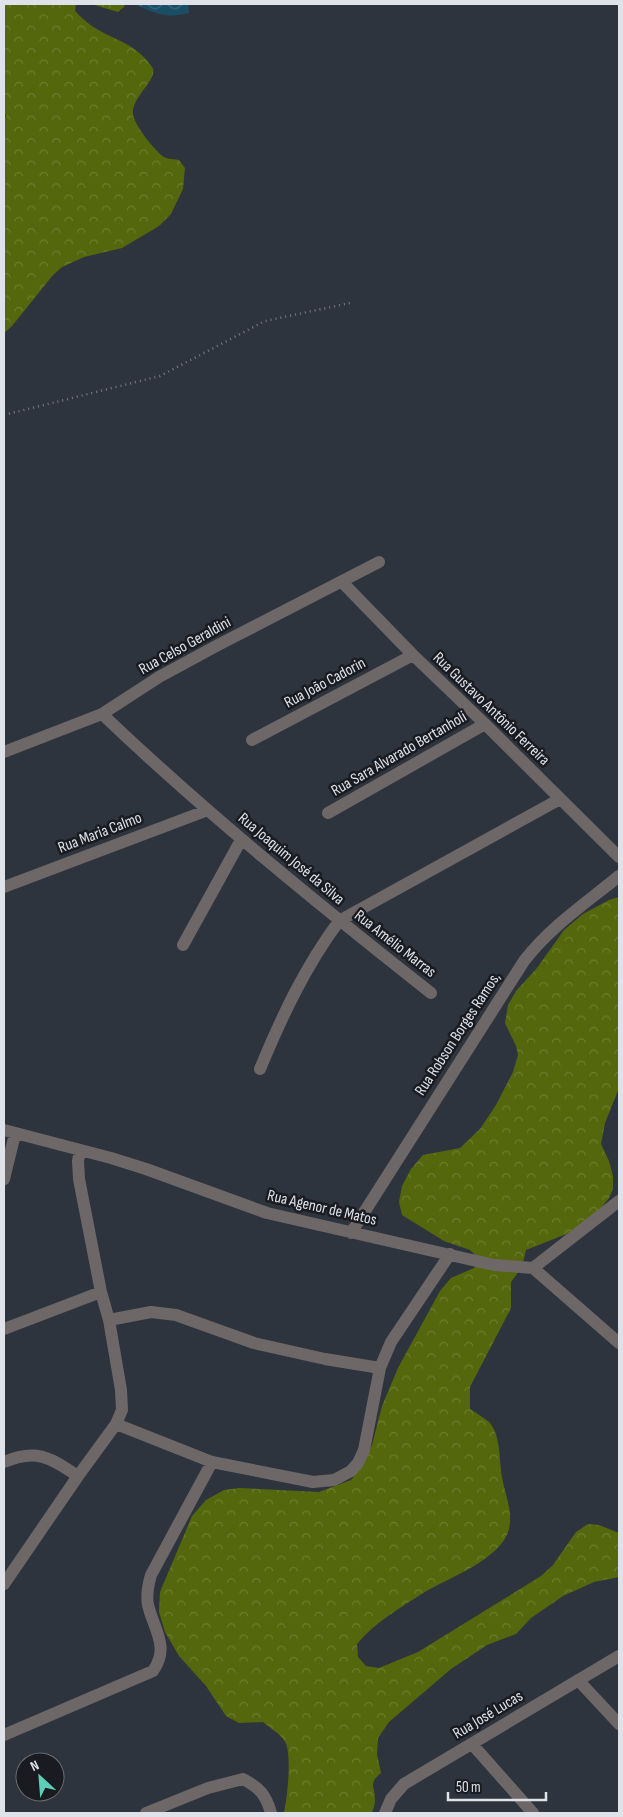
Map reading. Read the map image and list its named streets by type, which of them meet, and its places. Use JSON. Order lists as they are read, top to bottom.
{
  "streets": {
    "street": [
      "Rua Celso Geraldini",
      "Rua João Cadorin",
      "Rua Gustavo Antônio Ferreira",
      "Rua Sara Alvarado Bertanholi",
      "Rua Maria Calmo",
      "Rua Joaquim José da Silva",
      "Rua Amélio Marras",
      "Rua Robson Borges Ramos,",
      "Rua Agenor de Matos",
      "Rua José Lucas"
    ]
  },
  "crossings": [
    ["Rua Celso Geraldini", "Rua Gustavo Antônio Ferreira"],
    ["Rua Celso Geraldini", "Rua Joaquim José da Silva"],
    ["Rua João Cadorin", "Rua Gustavo Antônio Ferreira"],
    ["Rua Gustavo Antônio Ferreira", "Rua Sara Alvarado Bertanholi"],
    ["Rua Gustavo Antônio Ferreira", "Rua Joaquim José da Silva"],
    ["Rua Maria Calmo", "Rua Joaquim José da Silva"],
    ["Rua Joaquim José da Silva", "Rua Amélio Marras"],
    ["Rua Robson Borges Ramos,", "Rua Agenor de Matos"]
  ],
  "scale_bar": "50 m",
  "north": "top left"
}
